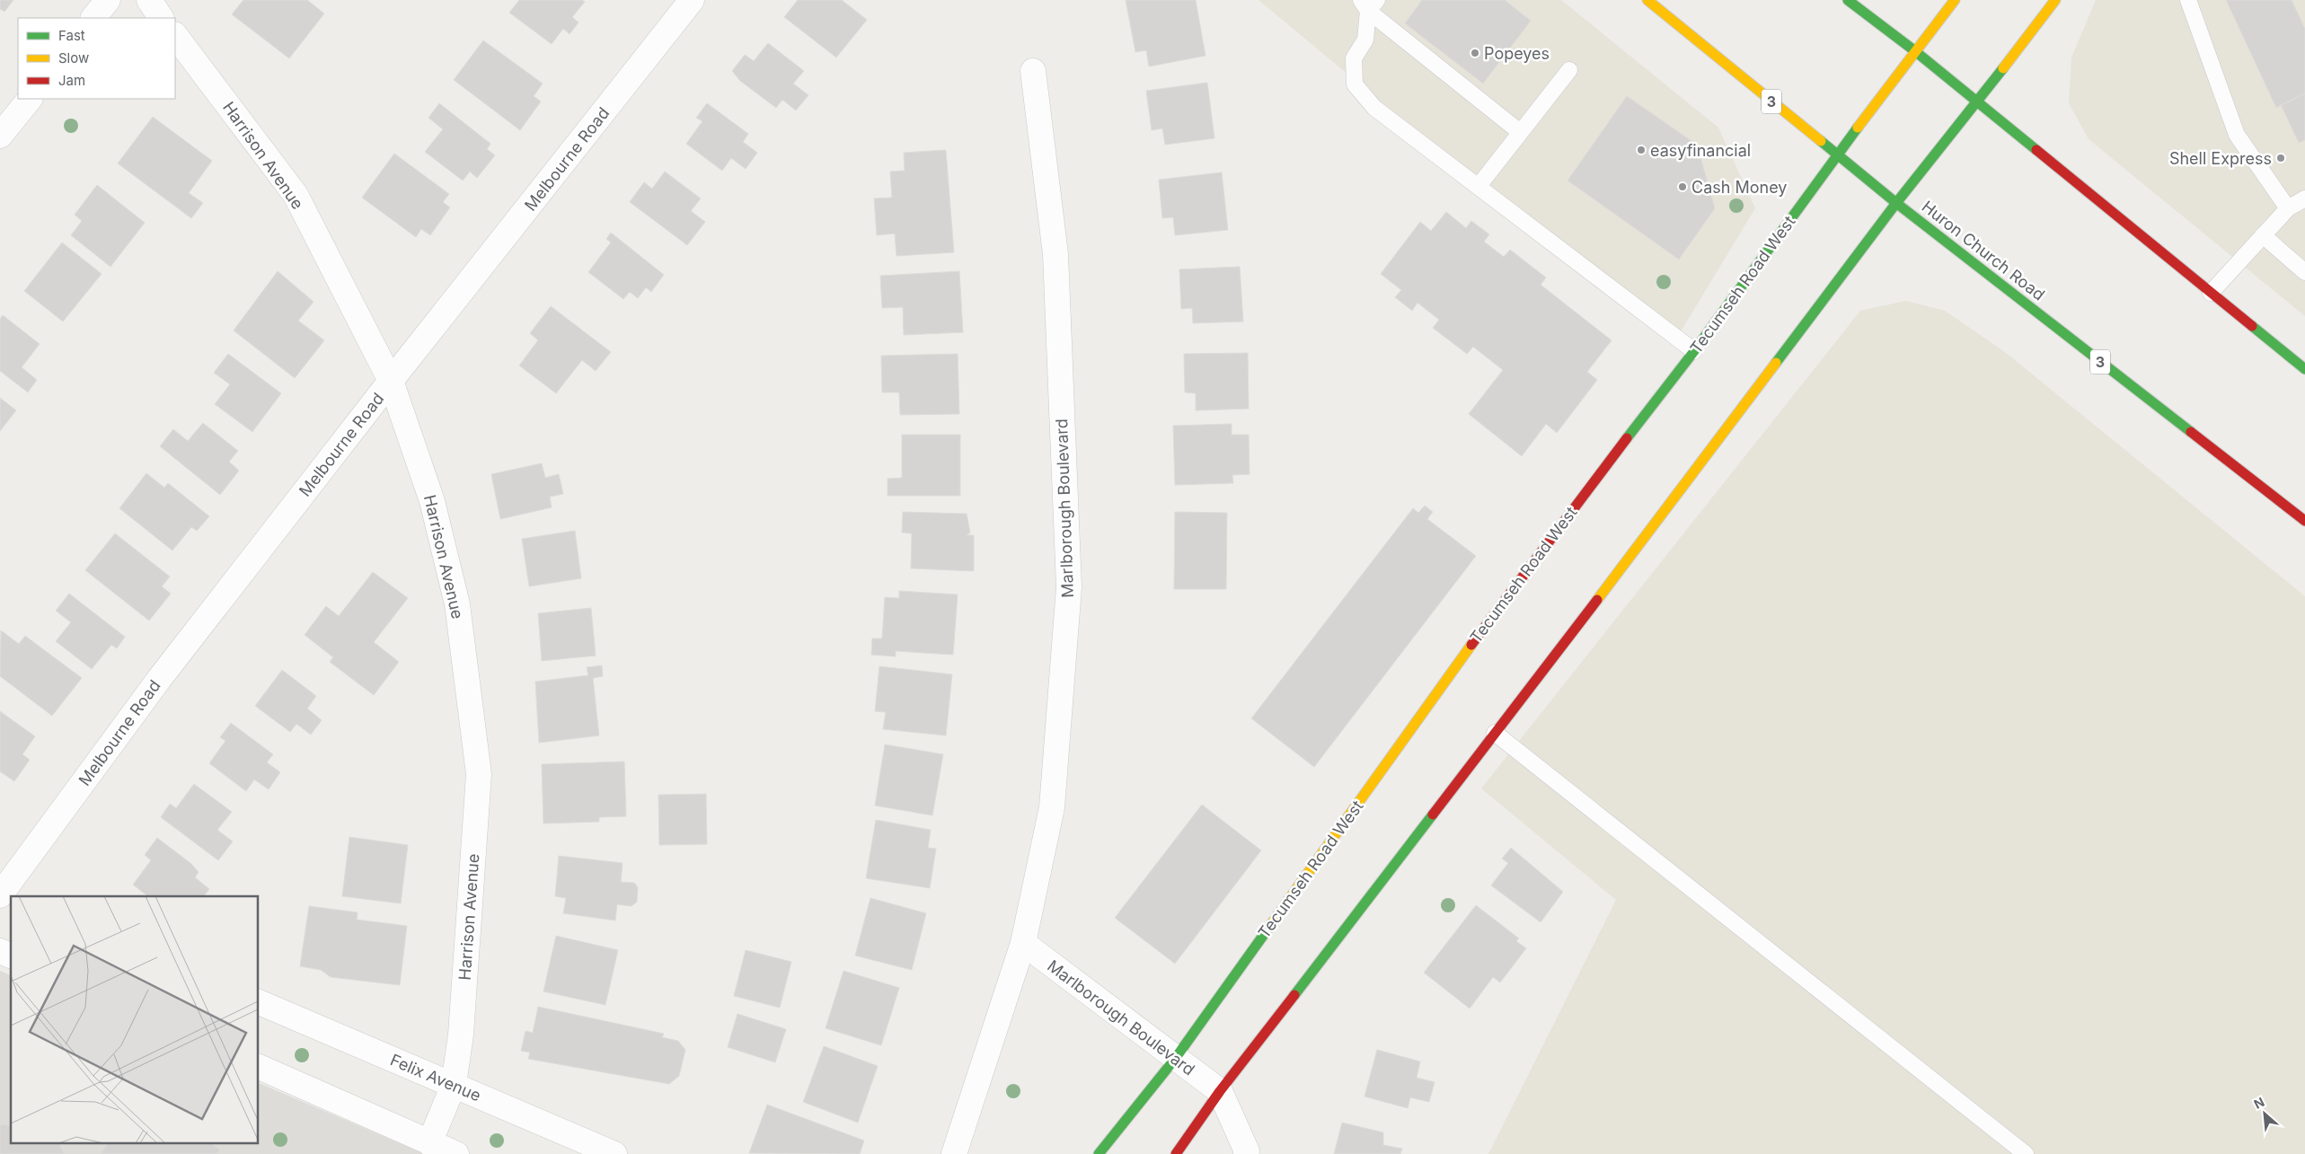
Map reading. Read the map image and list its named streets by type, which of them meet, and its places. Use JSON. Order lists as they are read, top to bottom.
{
  "streets": {
    "main road": ["3", "Huron Church Road", "Tecumseh Road West"],
    "street": [
      "Harrison Avenue",
      "Melbourne Road",
      "Marlborough Boulevard",
      "Felix Avenue"
    ]
  },
  "crossings": [
    ["Harrison Avenue", "Melbourne Road"],
    ["Harrison Avenue", "Felix Avenue"],
    ["Huron Church Road", "Tecumseh Road West"],
    ["Tecumseh Road West", "Marlborough Boulevard"]
  ],
  "places": [
    "Popeyes",
    "easyfinancial",
    "Shell Express",
    "Cash Money"
  ],
  "legend": ["Fast", "Slow", "Jam"],
  "north": "top left"
}
